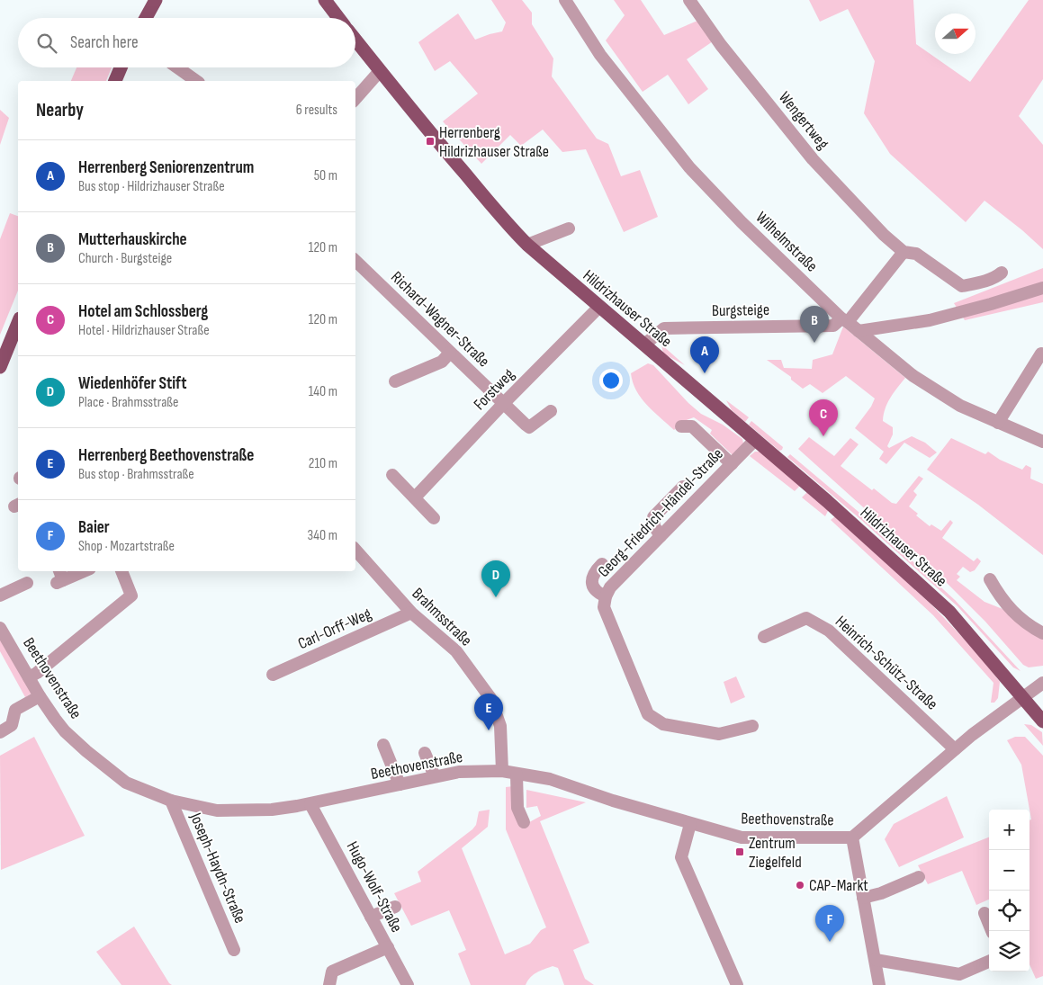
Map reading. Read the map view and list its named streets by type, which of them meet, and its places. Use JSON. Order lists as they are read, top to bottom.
{
  "streets": {
    "main road": ["Hildrizhauser Straße"],
    "street": [
      "Wengertweg",
      "Wilhelmstraße",
      "Burgsteige",
      "Richard-Wagner-Straße",
      "Forstweg",
      "Georg-Friedrich-Händel-Straße",
      "Brahmsstraße",
      "Carl-Orff-Weg",
      "Heinrich-Schütz-Straße",
      "Beethovenstraße",
      "Joseph-Haydn-Straße",
      "Hugo-Wolf-Straße"
    ]
  },
  "crossings": [
    ["Wilhelmstraße", "Burgsteige"],
    ["Hildrizhauser Straße", "Burgsteige"],
    ["Hildrizhauser Straße", "Forstweg"],
    ["Hildrizhauser Straße", "Georg-Friedrich-Händel-Straße"],
    ["Hildrizhauser Straße", "Beethovenstraße"],
    ["Richard-Wagner-Straße", "Forstweg"],
    ["Brahmsstraße", "Carl-Orff-Weg"],
    ["Brahmsstraße", "Beethovenstraße"],
    ["Heinrich-Schütz-Straße", "Beethovenstraße"],
    ["Beethovenstraße", "Joseph-Haydn-Straße"],
    ["Beethovenstraße", "Hugo-Wolf-Straße"]
  ],
  "places": {
    "transit": ["Herrenberg Hildrizhauser Straße", "Zentrum Ziegelfeld"],
    "other": ["CAP-Markt"]
  },
  "north": "right",
  "page": {
    "search": "Search here",
    "heading": ["Nearby", "6 results"],
    "list": [
      {
        "mark": "A",
        "name": "Herrenberg Seniorenzentrum",
        "note": "Bus stop · Hildrizhauser Straße",
        "value": "50 m"
      },
      {
        "mark": "B",
        "name": "Mutterhauskirche",
        "note": "Church · Burgsteige",
        "value": "120 m"
      },
      {
        "mark": "C",
        "name": "Hotel am Schlossberg",
        "note": "Hotel · Hildrizhauser Straße",
        "value": "120 m"
      },
      {
        "mark": "D",
        "name": "Wiedenhöfer Stift",
        "note": "Place · Brahmsstraße",
        "value": "140 m"
      },
      {
        "mark": "E",
        "name": "Herrenberg Beethovenstraße",
        "note": "Bus stop · Brahmsstraße",
        "value": "210 m"
      },
      {
        "mark": "F",
        "name": "Baier",
        "note": "Shop · Mozartstraße",
        "value": "340 m"
      }
    ],
    "pins": [
      "B",
      "A",
      "C",
      "D",
      "E",
      "F"
    ],
    "map_buttons": ["+", "−"]
  }
}
